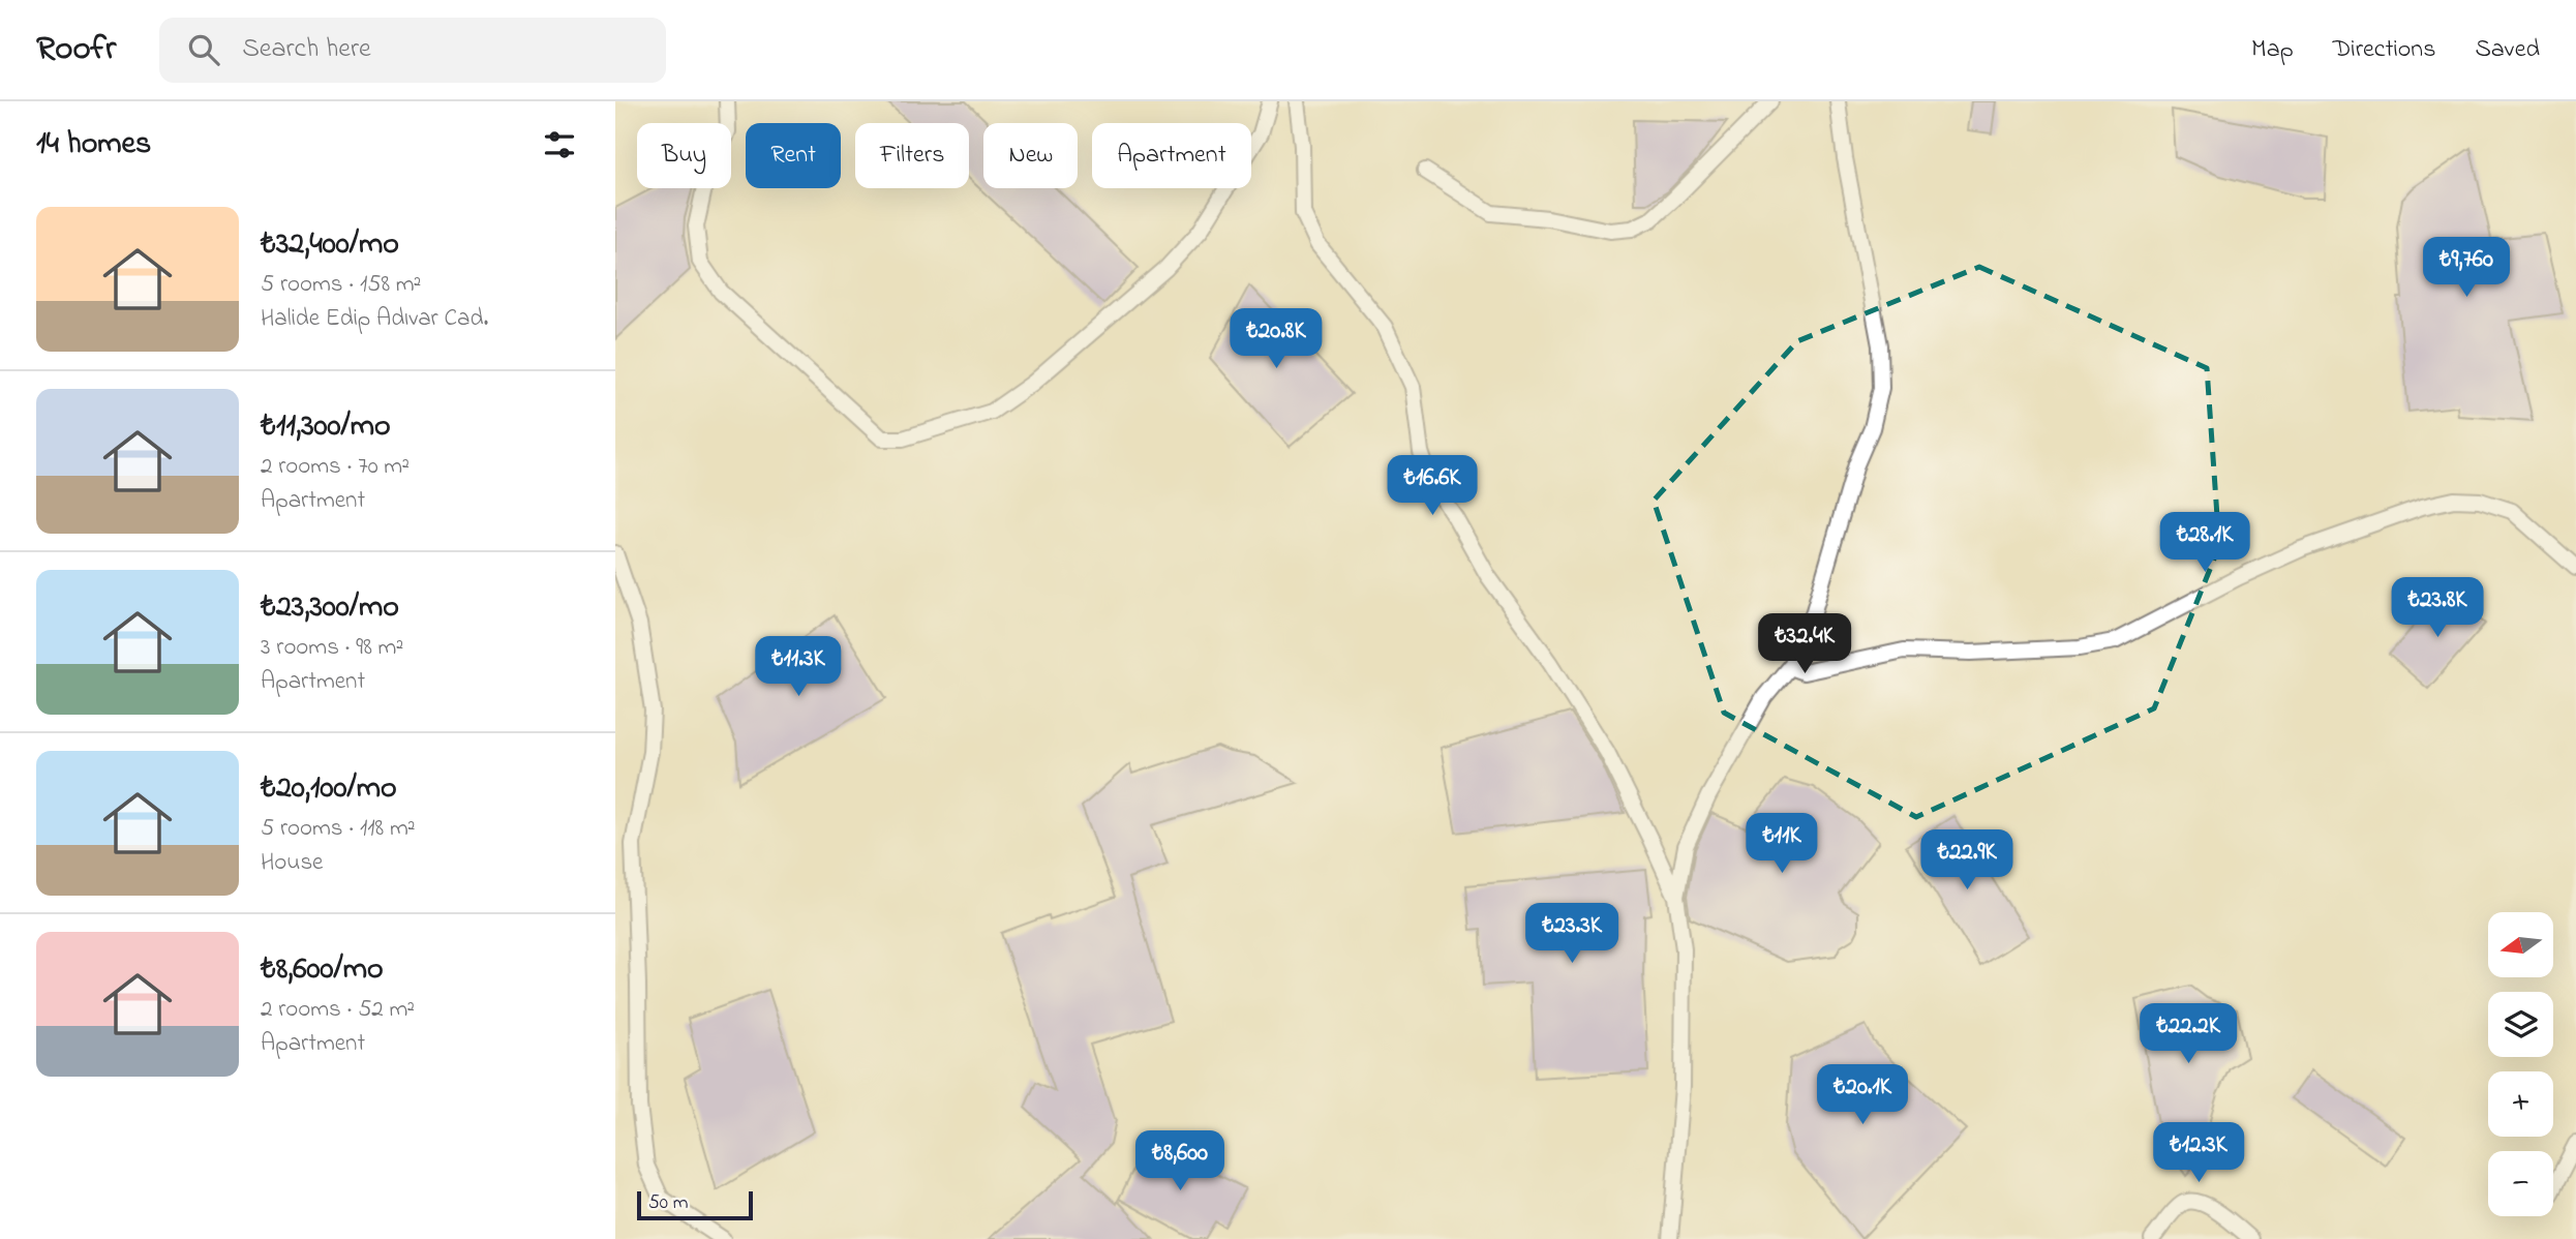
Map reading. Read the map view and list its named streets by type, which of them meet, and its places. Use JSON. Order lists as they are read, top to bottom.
{
  "scale_bar": "50 m",
  "north": "left",
  "page": {
    "header": "Roofr",
    "search": "Search here",
    "nav": ["Map", "Directions", "Saved"],
    "heading": "14 homes",
    "chip": [
      "Buy",
      "Rent",
      "Filters",
      "New",
      "Apartment"
    ],
    "list": [
      {
        "name": "₺32,400/mo",
        "note": "5 rooms · 158 m² · Halide Edip Adıvar Cad."
      },
      {
        "name": "₺11,300/mo",
        "note": "2 rooms · 70 m² · Apartment"
      },
      {
        "name": "₺23,300/mo",
        "note": "3 rooms · 98 m² · Apartment"
      },
      {
        "name": "₺20,100/mo",
        "note": "5 rooms · 118 m² · House"
      },
      {
        "name": "₺8,600/mo",
        "note": "2 rooms · 52 m² · Apartment"
      }
    ],
    "price": [
      "₺9,760",
      "₺20.8K",
      "₺16.6K",
      "₺28.1K",
      "₺23.8K",
      "₺32.4K",
      "₺11.3K",
      "₺11K",
      "₺22.9K",
      "₺23.3K",
      "₺22.2K",
      "₺20.1K",
      "₺12.3K",
      "₺8,600"
    ],
    "map_buttons": ["+", "−"],
    "scale": "50 m"
  }
}
